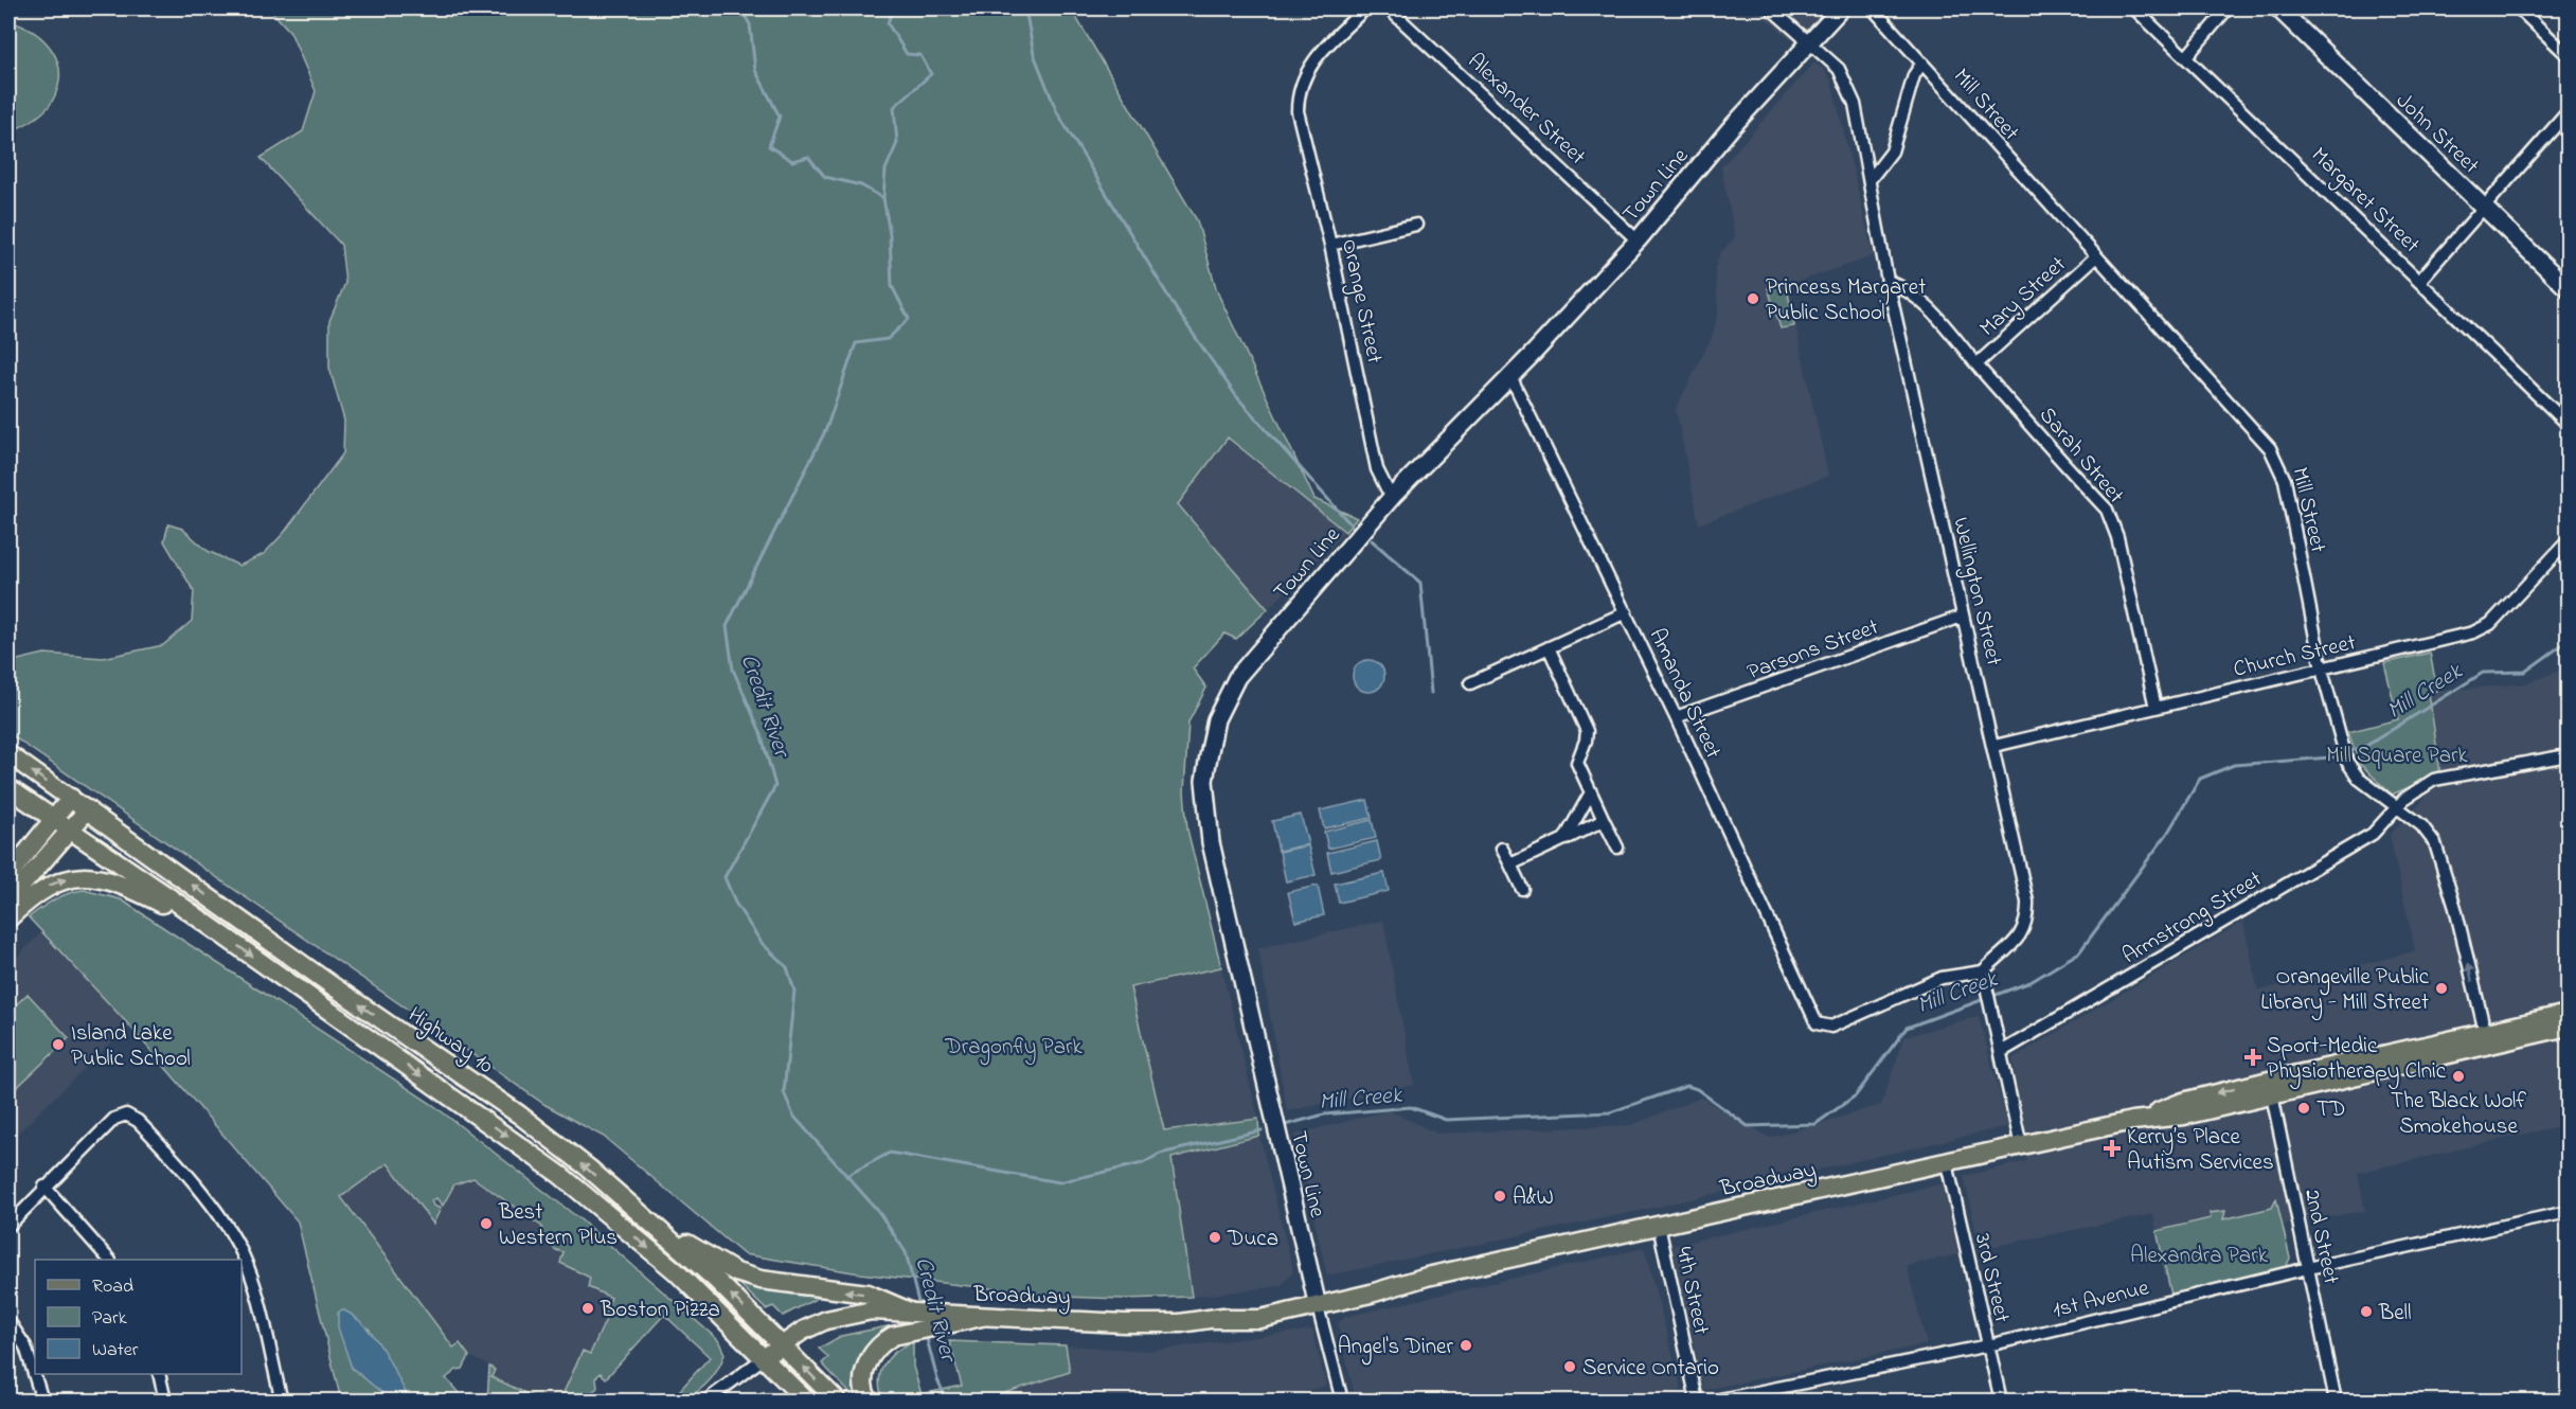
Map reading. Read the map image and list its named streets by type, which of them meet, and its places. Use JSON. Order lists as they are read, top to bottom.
{
  "streets": {
    "main road": [
      "John Street",
      "Town Line",
      "Highway 10",
      "Broadway"
    ],
    "street": [
      "Mill Street",
      "Alexander Street",
      "Margaret Street",
      "Mary Street",
      "Orange Street",
      "Sarah Street",
      "Wellington Street",
      "Parsons Street",
      "Church Street",
      "Amanda Street",
      "Armstrong Street",
      "2nd Street",
      "3rd Street",
      "4th Street",
      "1st Avenue"
    ]
  },
  "crossings": [
    ["Mill Street", "Mary Street"],
    ["Mill Street", "Church Street"],
    ["Mill Street", "Armstrong Street"],
    ["Mill Street", "Broadway"],
    ["Alexander Street", "Town Line"],
    ["Town Line", "Orange Street"],
    ["Town Line", "Wellington Street"],
    ["Town Line", "Amanda Street"],
    ["Town Line", "Broadway"],
    ["Mary Street", "Sarah Street"],
    ["Sarah Street", "Wellington Street"],
    ["Sarah Street", "Church Street"],
    ["Wellington Street", "Parsons Street"],
    ["Wellington Street", "Church Street"],
    ["Wellington Street", "Amanda Street"],
    ["Parsons Street", "Amanda Street"],
    ["Broadway", "2nd Street"],
    ["Broadway", "3rd Street"],
    ["Broadway", "4th Street"],
    ["2nd Street", "1st Avenue"],
    ["3rd Street", "1st Avenue"]
  ],
  "water": ["Mill Creek", "Credit River"],
  "parks": ["Mill Square Park", "Dragonfly Park", "Alexandra Park"],
  "places": {
    "other": [
      "Princess Margaret Public School",
      "Orangeville Public Library - Mill Street",
      "Island Lake Public School",
      "The Black Wolf Smokehouse",
      "TD",
      "A&W",
      "Best Western Plus",
      "Duca",
      "Boston Pizza",
      "Bell",
      "Angel's Diner",
      "Service Ontario"
    ],
    "health": ["Sport-Medic Physiotherapy Clnic", "Kerry’s Place Autism Services"]
  },
  "legend": ["Road", "Park", "Water"]
}
